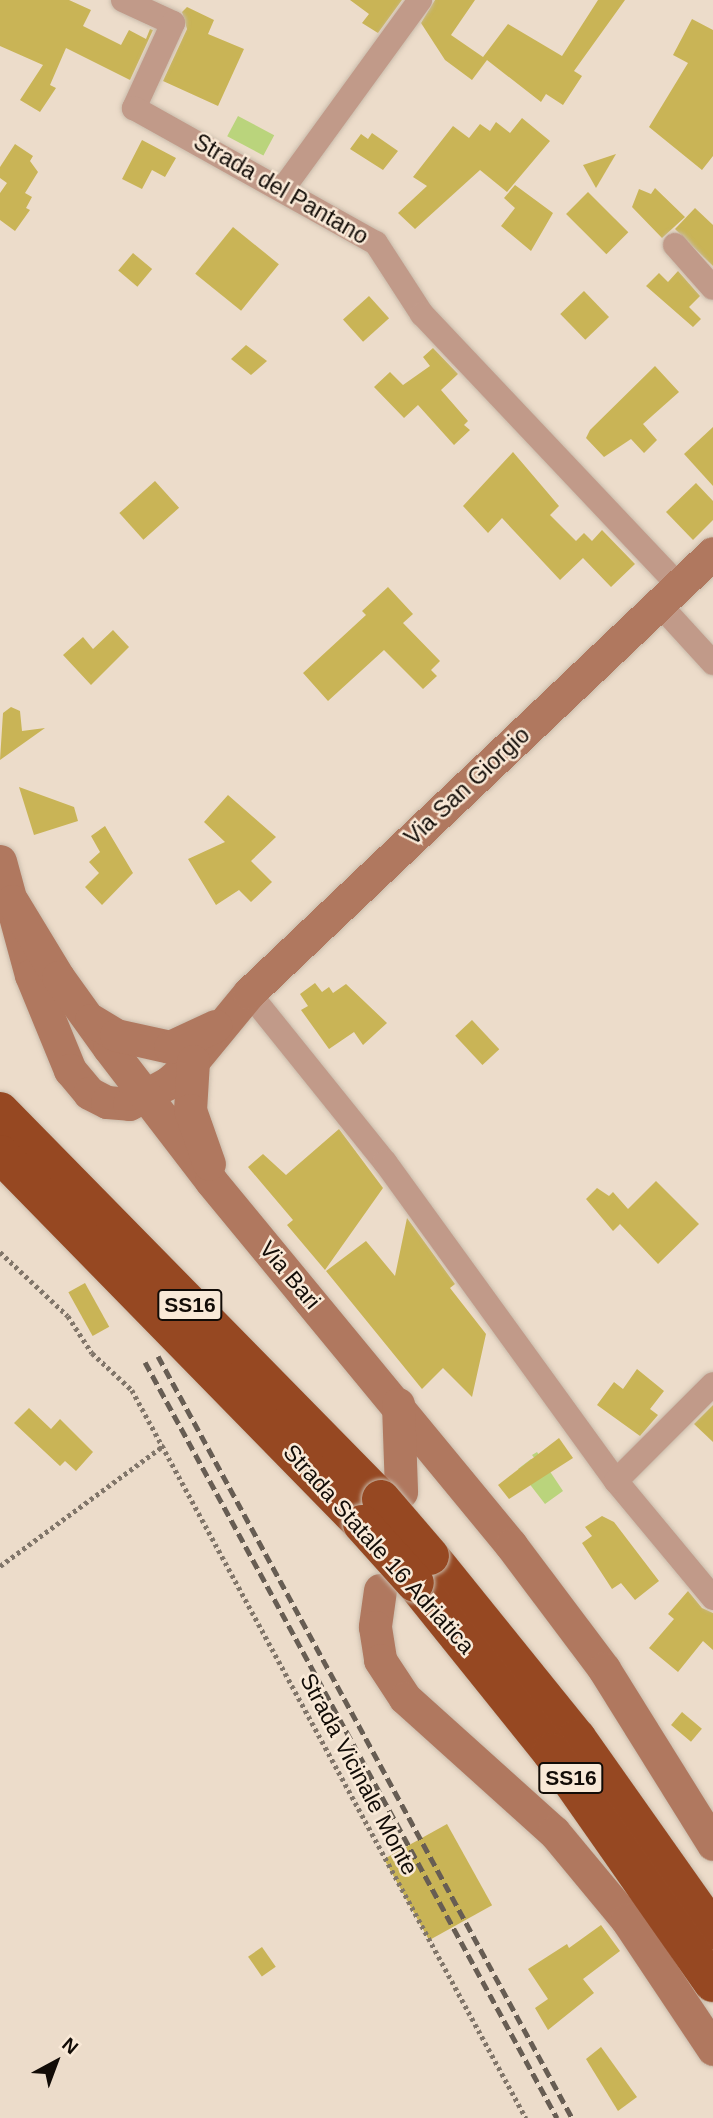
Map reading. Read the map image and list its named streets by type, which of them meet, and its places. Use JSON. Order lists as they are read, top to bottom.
{
  "streets": {
    "highway": ["SS16", "Strada Statale 16 Adriatica"],
    "street": ["Strada del Pantano", "Via San Giorgio", "Via Bari"],
    "path": ["Strada Vicinale Monte"]
  },
  "crossings": [
    ["Strada del Pantano", "Via San Giorgio"],
    ["Via San Giorgio", "Via Bari"]
  ],
  "north": "top right"
}
